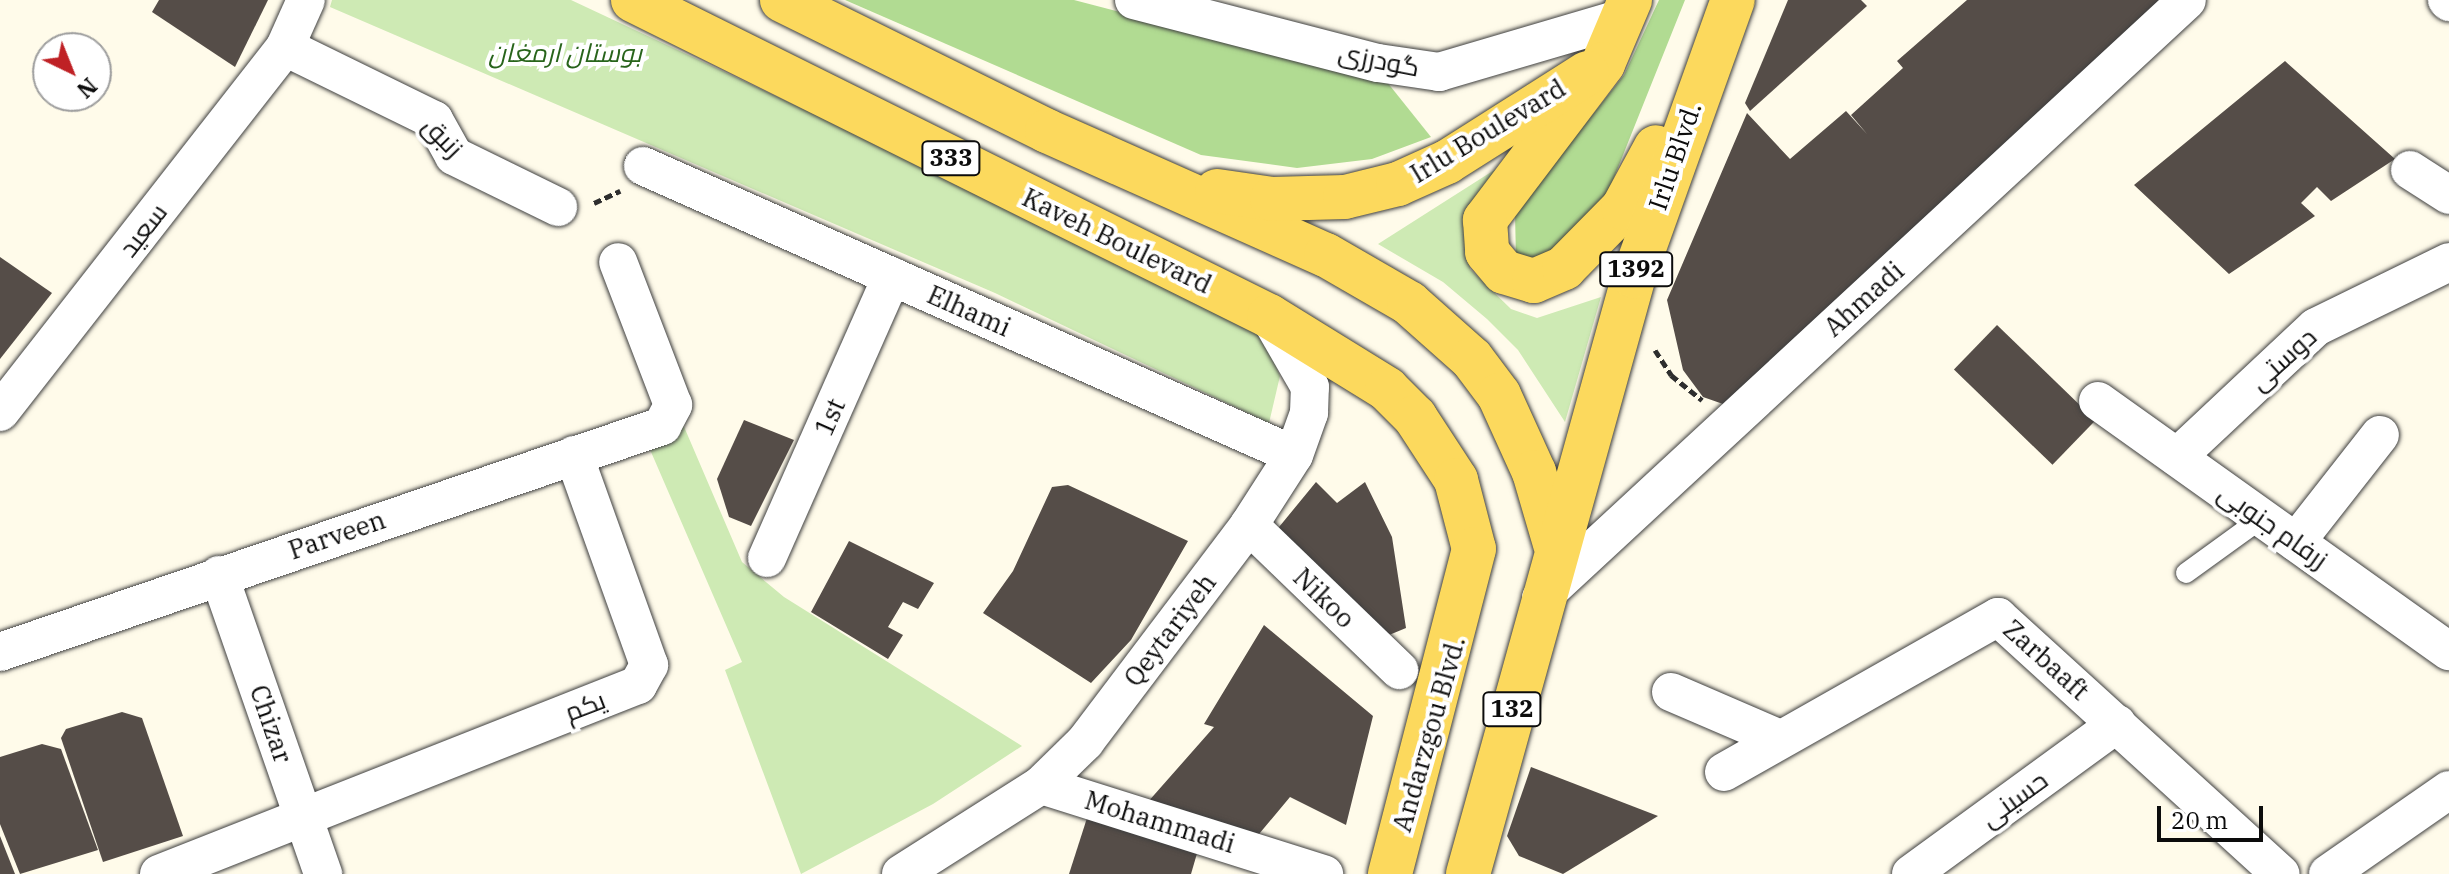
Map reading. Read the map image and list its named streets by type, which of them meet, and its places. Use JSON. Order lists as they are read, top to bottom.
{
  "streets": {
    "main road": [
      "Irlu Boulevard",
      "Irlu Blvd.",
      "333",
      "Kaveh Boulevard",
      "1392",
      "132",
      "Andarzgou Blvd."
    ],
    "street": [
      "گودرزی",
      "زنبق",
      "سعید",
      "Ahmadi",
      "Elhami",
      "دوستی",
      "1st",
      "زرفام جنوبی",
      "Parveen",
      "Nikoo",
      "Qeytariyeh",
      "Zarbaaft",
      "یکم",
      "Chizar",
      "حسینی",
      "Mohammadi"
    ]
  },
  "crossings": [
    ["Irlu Boulevard", "333"],
    ["زنبق", "سعید"],
    ["Irlu Blvd.", "333"],
    ["Irlu Blvd.", "132"],
    ["333", "132"],
    ["Kaveh Boulevard", "Qeytariyeh"],
    ["Kaveh Boulevard", "Andarzgou Blvd."],
    ["Ahmadi", "132"],
    ["Elhami", "1st"],
    ["Elhami", "Qeytariyeh"],
    ["دوستی", "زرفام جنوبی"],
    ["Parveen", "یکم"],
    ["Parveen", "Chizar"],
    ["Nikoo", "Qeytariyeh"],
    ["Qeytariyeh", "Mohammadi"],
    ["Zarbaaft", "حسینی"],
    ["یکم", "Chizar"]
  ],
  "parks": ["بوستان ارمغان"],
  "scale_bar": "20 m",
  "north": "bottom right"
}
